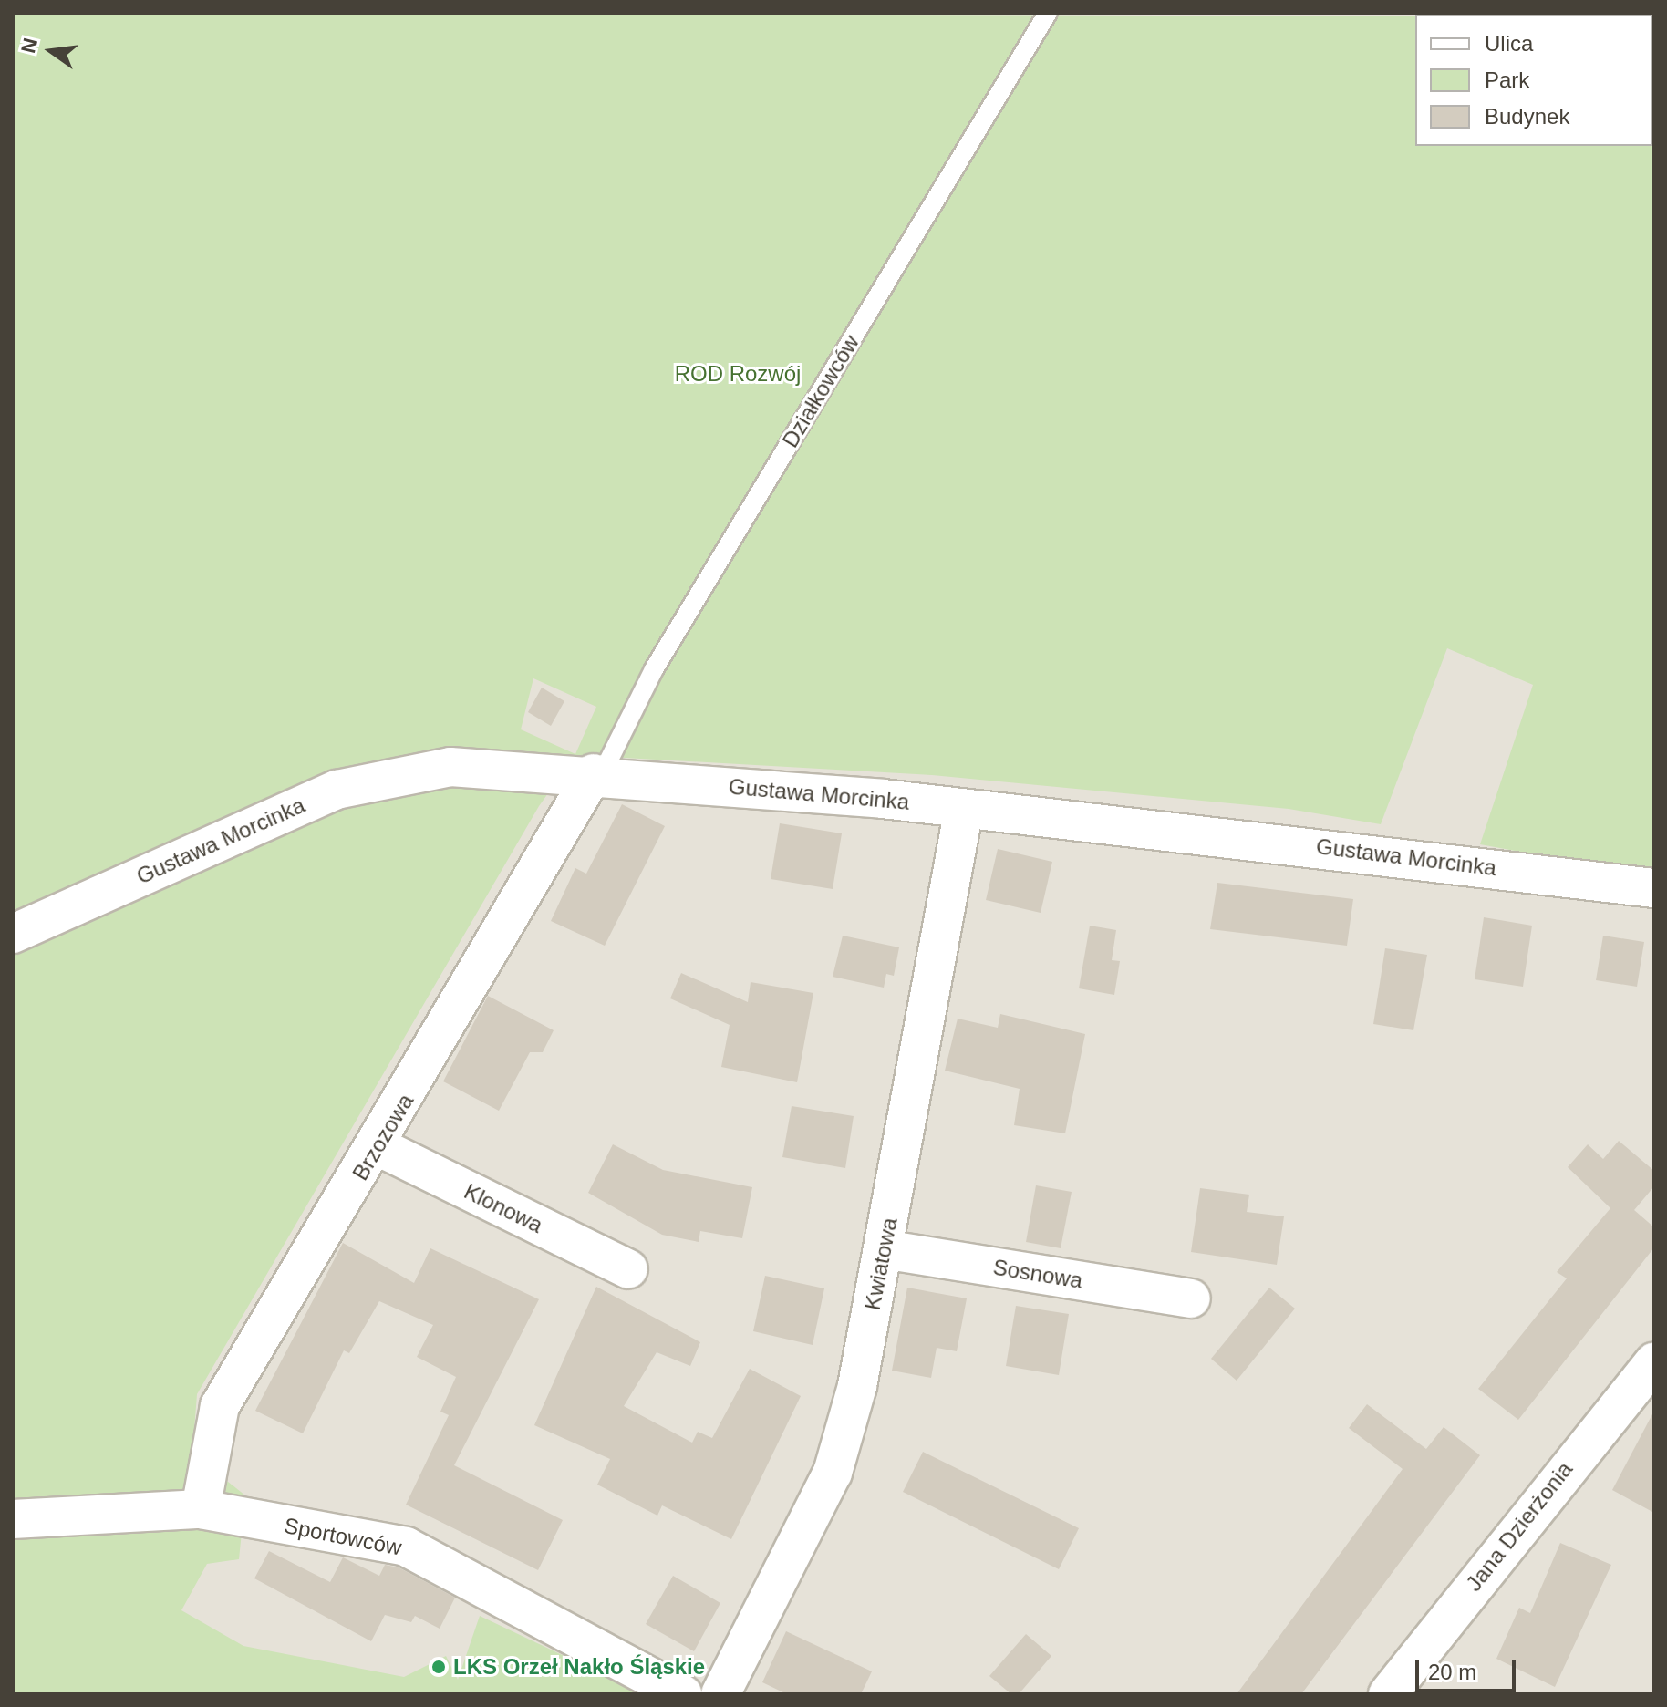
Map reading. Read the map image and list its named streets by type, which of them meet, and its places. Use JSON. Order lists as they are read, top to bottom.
{
  "streets": {
    "street": [
      "Gustawa Morcinka",
      "Brzozowa",
      "Klonowa",
      "Kwiatowa",
      "Sosnowa",
      "Jana Dzierżonia",
      "Sportowców"
    ],
    "lane": ["Działkowców"]
  },
  "crossings": [
    ["Działkowców", "Gustawa Morcinka"],
    ["Działkowców", "Brzozowa"],
    ["Gustawa Morcinka", "Brzozowa"],
    ["Gustawa Morcinka", "Kwiatowa"],
    ["Brzozowa", "Klonowa"],
    ["Brzozowa", "Sportowców"],
    ["Kwiatowa", "Sosnowa"]
  ],
  "parks": ["ROD Rozwój"],
  "places": ["LKS Orzeł Nakło Śląskie"],
  "legend": ["Ulica", "Park", "Budynek"],
  "scale_bar": "20 m",
  "north": "left"
}
